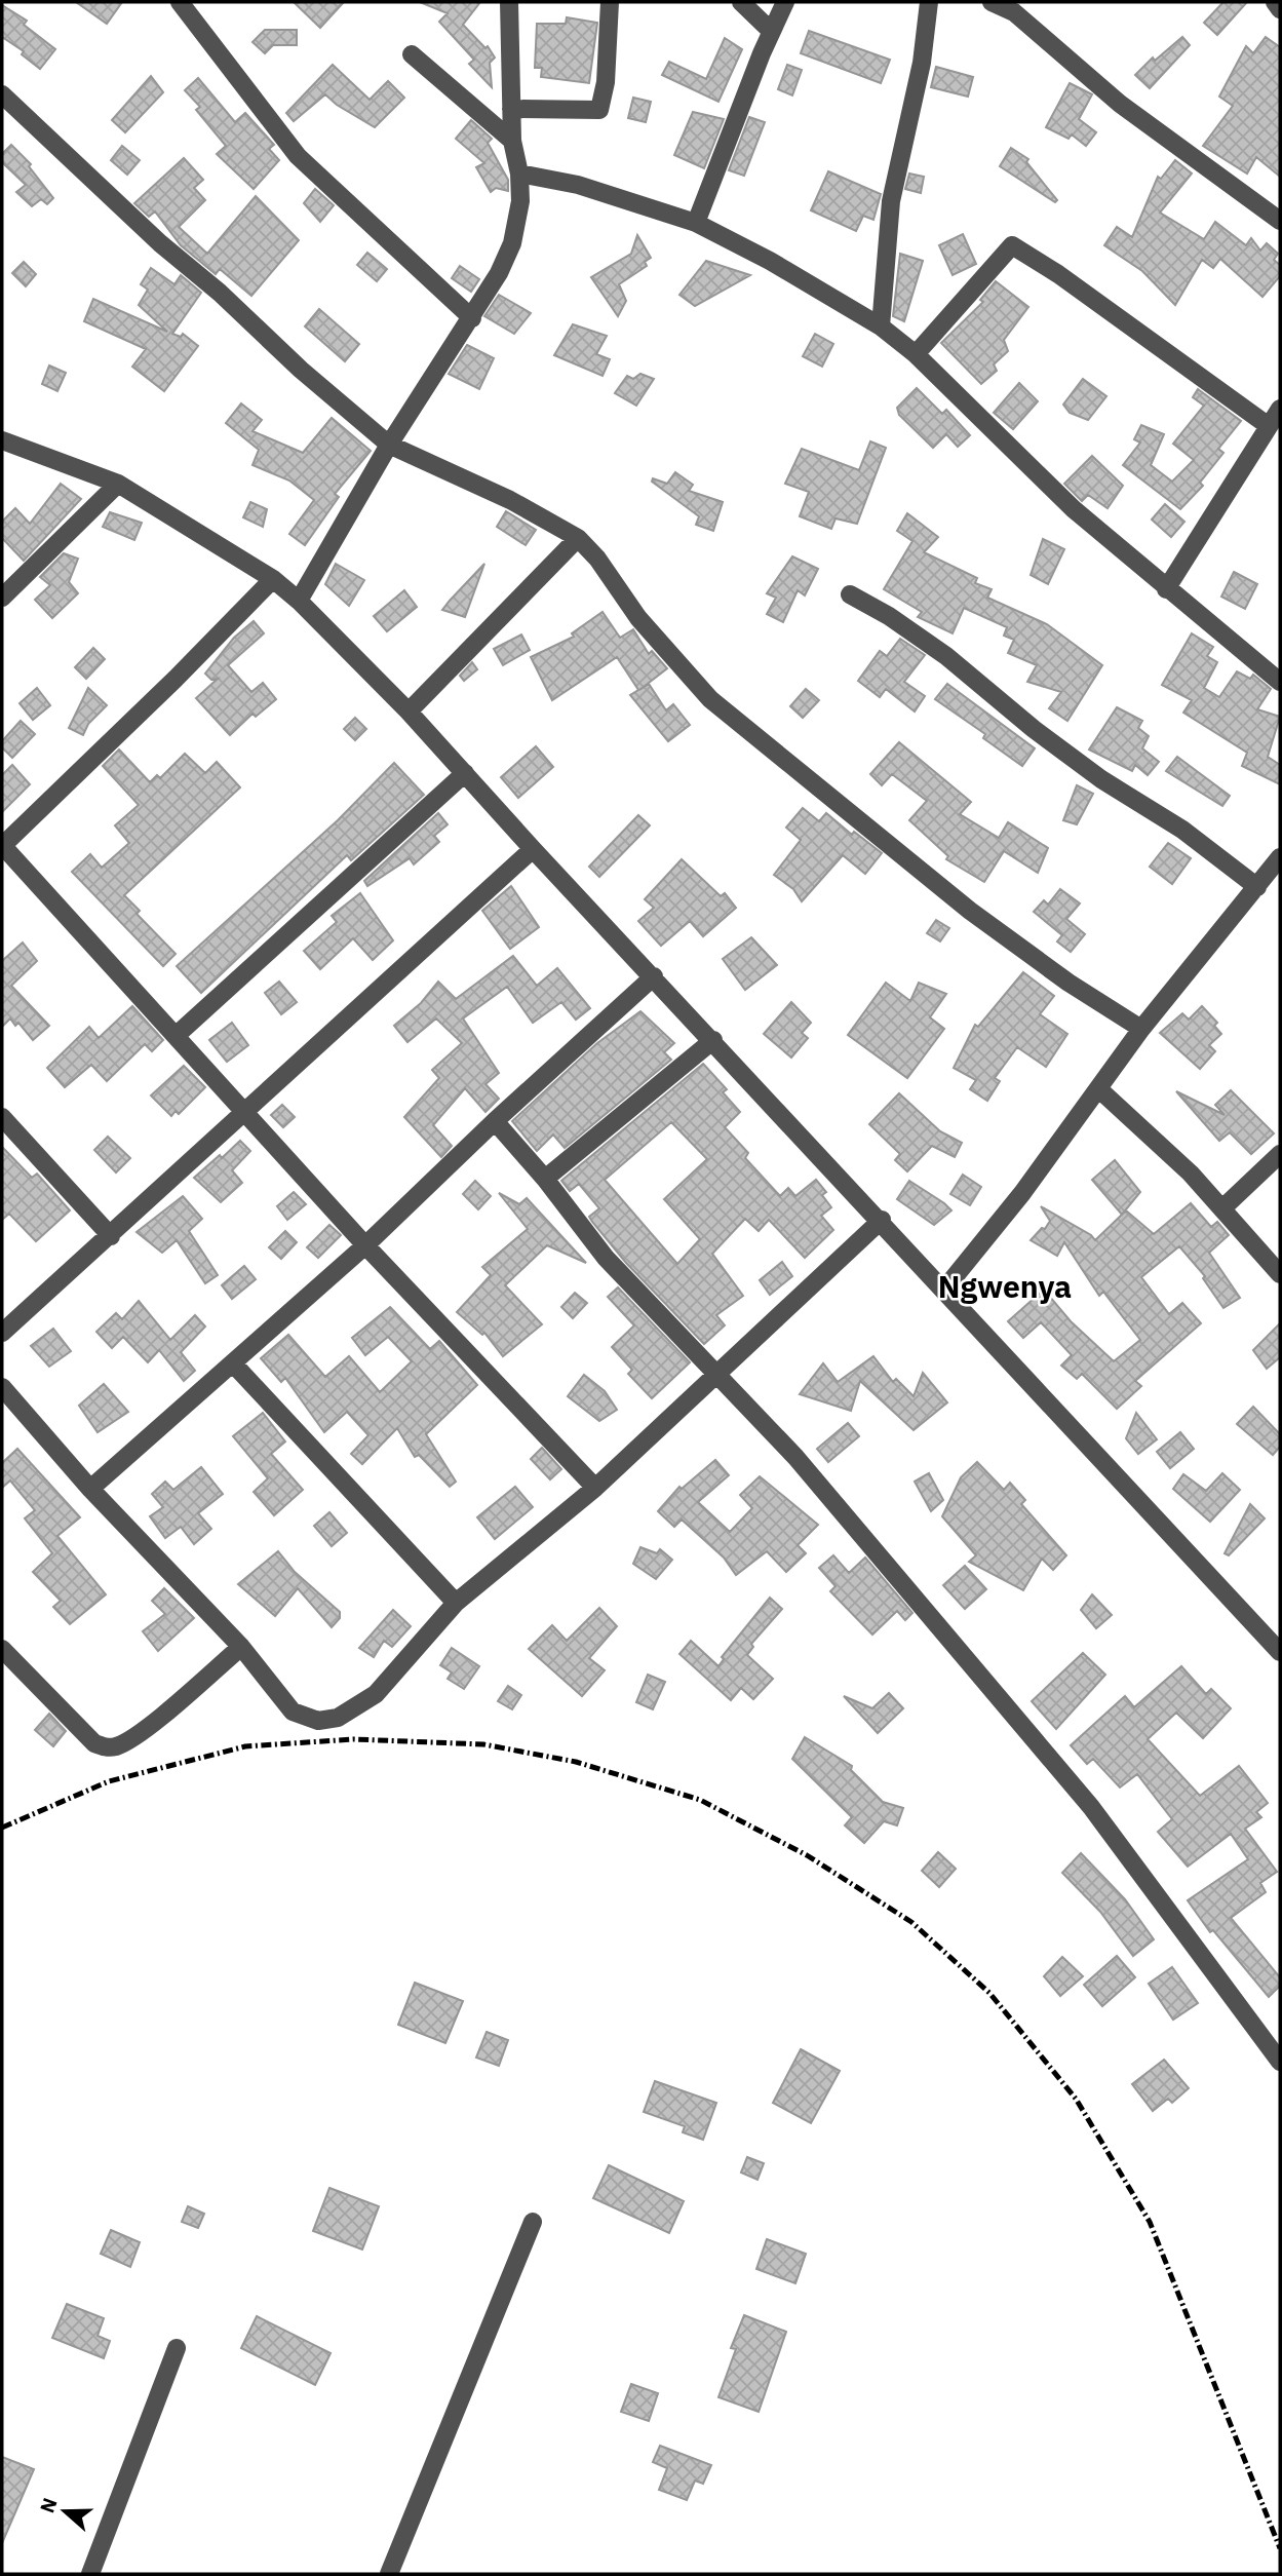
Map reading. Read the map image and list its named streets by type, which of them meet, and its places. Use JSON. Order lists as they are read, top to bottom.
{
  "districts": ["Ngwenya"],
  "north": "left"
}
